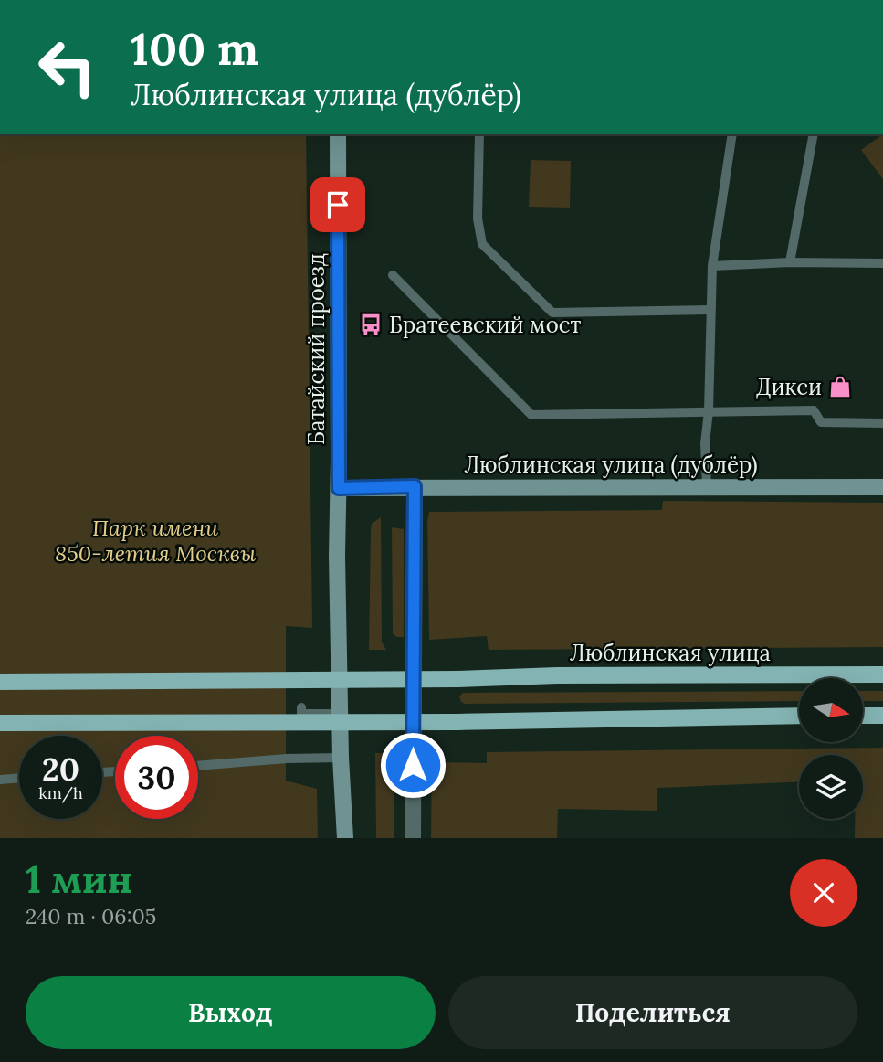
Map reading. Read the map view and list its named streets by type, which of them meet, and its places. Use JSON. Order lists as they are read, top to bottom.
{
  "streets": {
    "main road": ["Батайский проезд", "Люблинская улица (дублёр)", "Люблинская улица"]
  },
  "crossings": [
    ["Батайский проезд", "Люблинская улица (дублёр)"]
  ],
  "parks": ["Парк имени 850-летия Москвы"],
  "places": {
    "bus stop": ["Братеевский мост"],
    "shop": ["Дикси"]
  },
  "north": "right",
  "page": {
    "turn": ["100 m", "Люблинская улица (дублёр)"],
    "speed": "20 km/h",
    "limit": "30",
    "heading": ["1 мин", "240 m · 06:05"],
    "buttons": ["Выход", "Поделиться"]
  }
}
